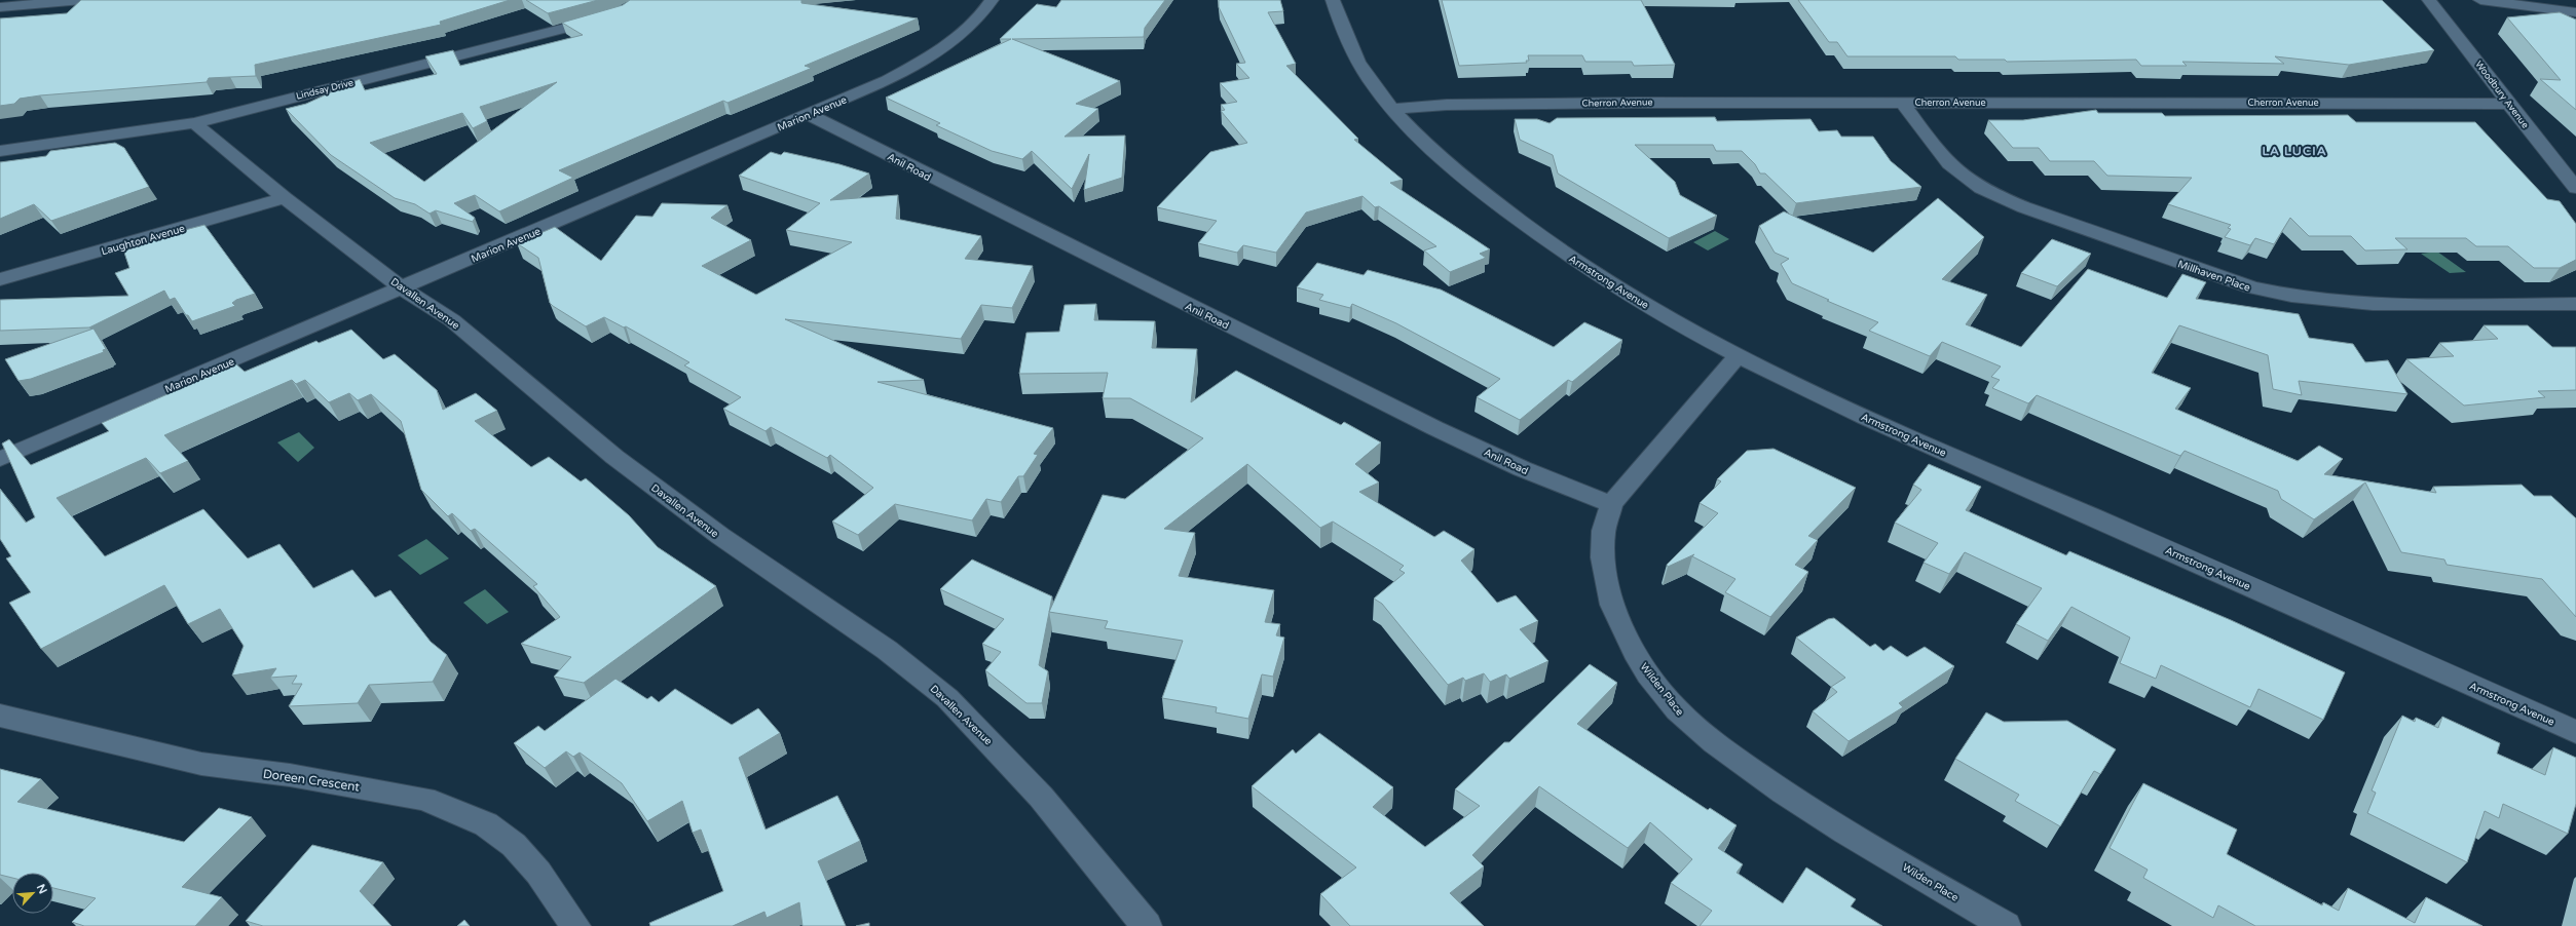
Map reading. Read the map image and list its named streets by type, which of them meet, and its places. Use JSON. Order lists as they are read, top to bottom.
{
  "streets": {
    "street": [
      "Lindsay Drive",
      "Woodbury Avenue",
      "Cherron Avenue",
      "Marion Avenue",
      "Anil Road",
      "Laughton Avenue",
      "Millhaven Place",
      "Armstrong Avenue",
      "Davallen Avenue",
      "Wilden Place",
      "Doreen Crescent"
    ]
  },
  "crossings": [
    ["Lindsay Drive", "Davallen Avenue"],
    ["Woodbury Avenue", "Cherron Avenue"],
    ["Cherron Avenue", "Millhaven Place"],
    ["Cherron Avenue", "Armstrong Avenue"],
    ["Marion Avenue", "Anil Road"],
    ["Marion Avenue", "Davallen Avenue"],
    ["Anil Road", "Wilden Place"],
    ["Laughton Avenue", "Davallen Avenue"],
    ["Armstrong Avenue", "Wilden Place"]
  ],
  "districts": ["LA LUCIA"],
  "north": "top right"
}
